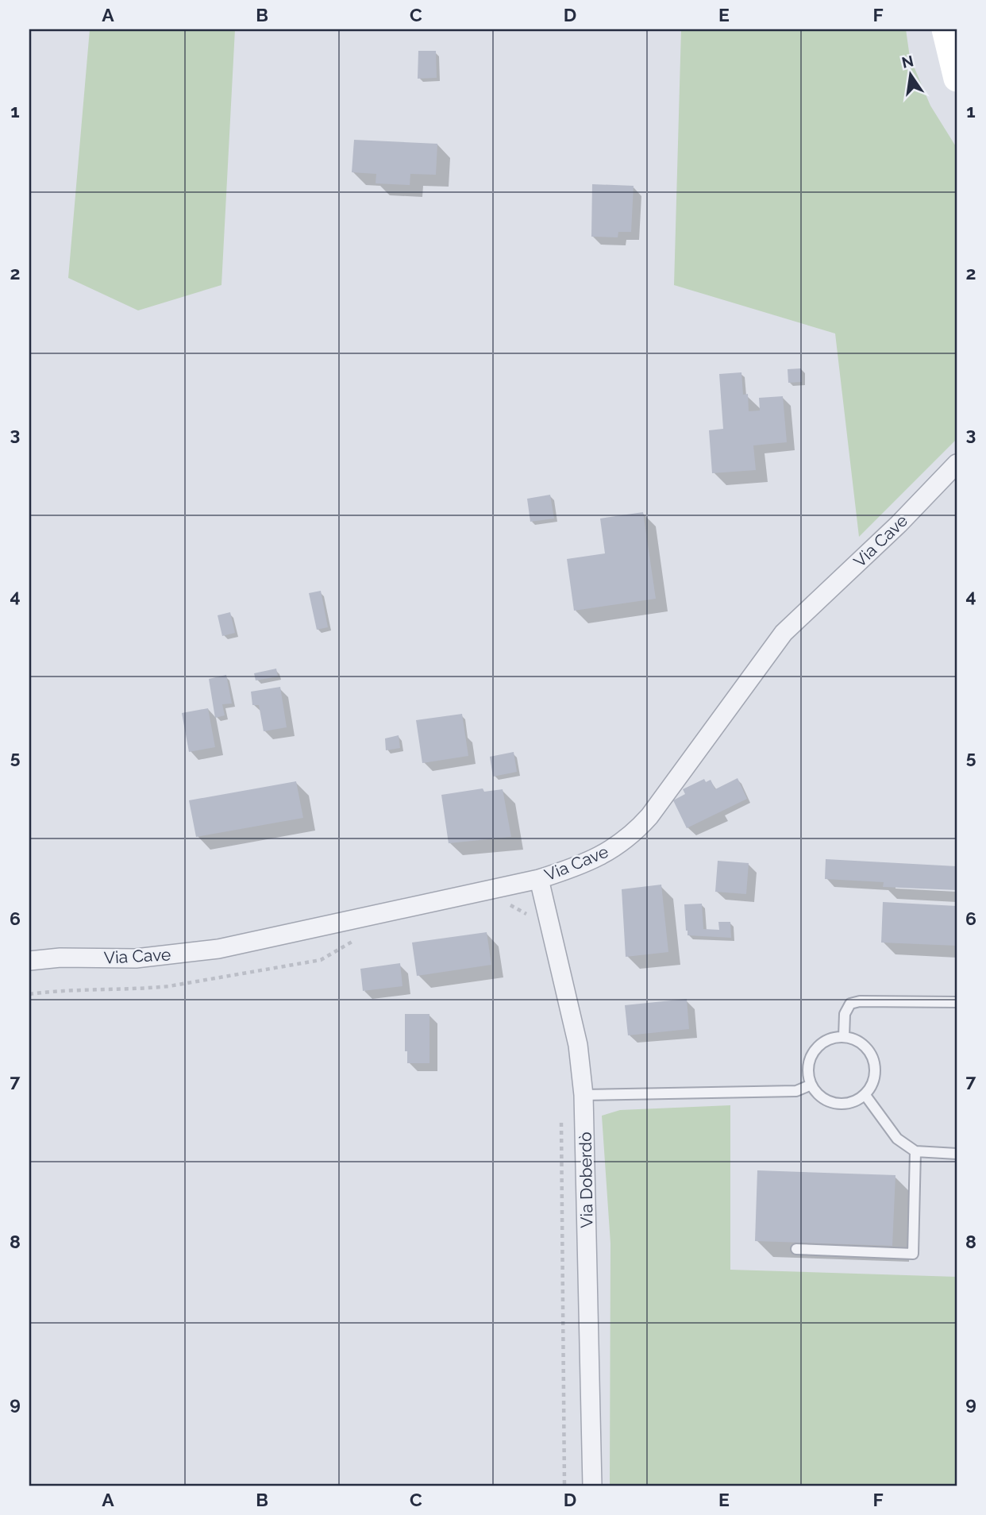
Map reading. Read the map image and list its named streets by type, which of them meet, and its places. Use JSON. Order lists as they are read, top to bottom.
{
  "streets": {
    "street": ["Via Cave", "Via Doberdò"]
  },
  "crossings": [
    ["Via Cave", "Via Doberdò"]
  ],
  "north": "top",
  "grid": {
    "columns": [
      "A",
      "B",
      "C",
      "D",
      "E",
      "F"
    ],
    "rows": [
      "1",
      "2",
      "3",
      "4",
      "5",
      "6",
      "7",
      "8",
      "9"
    ]
  }
}
